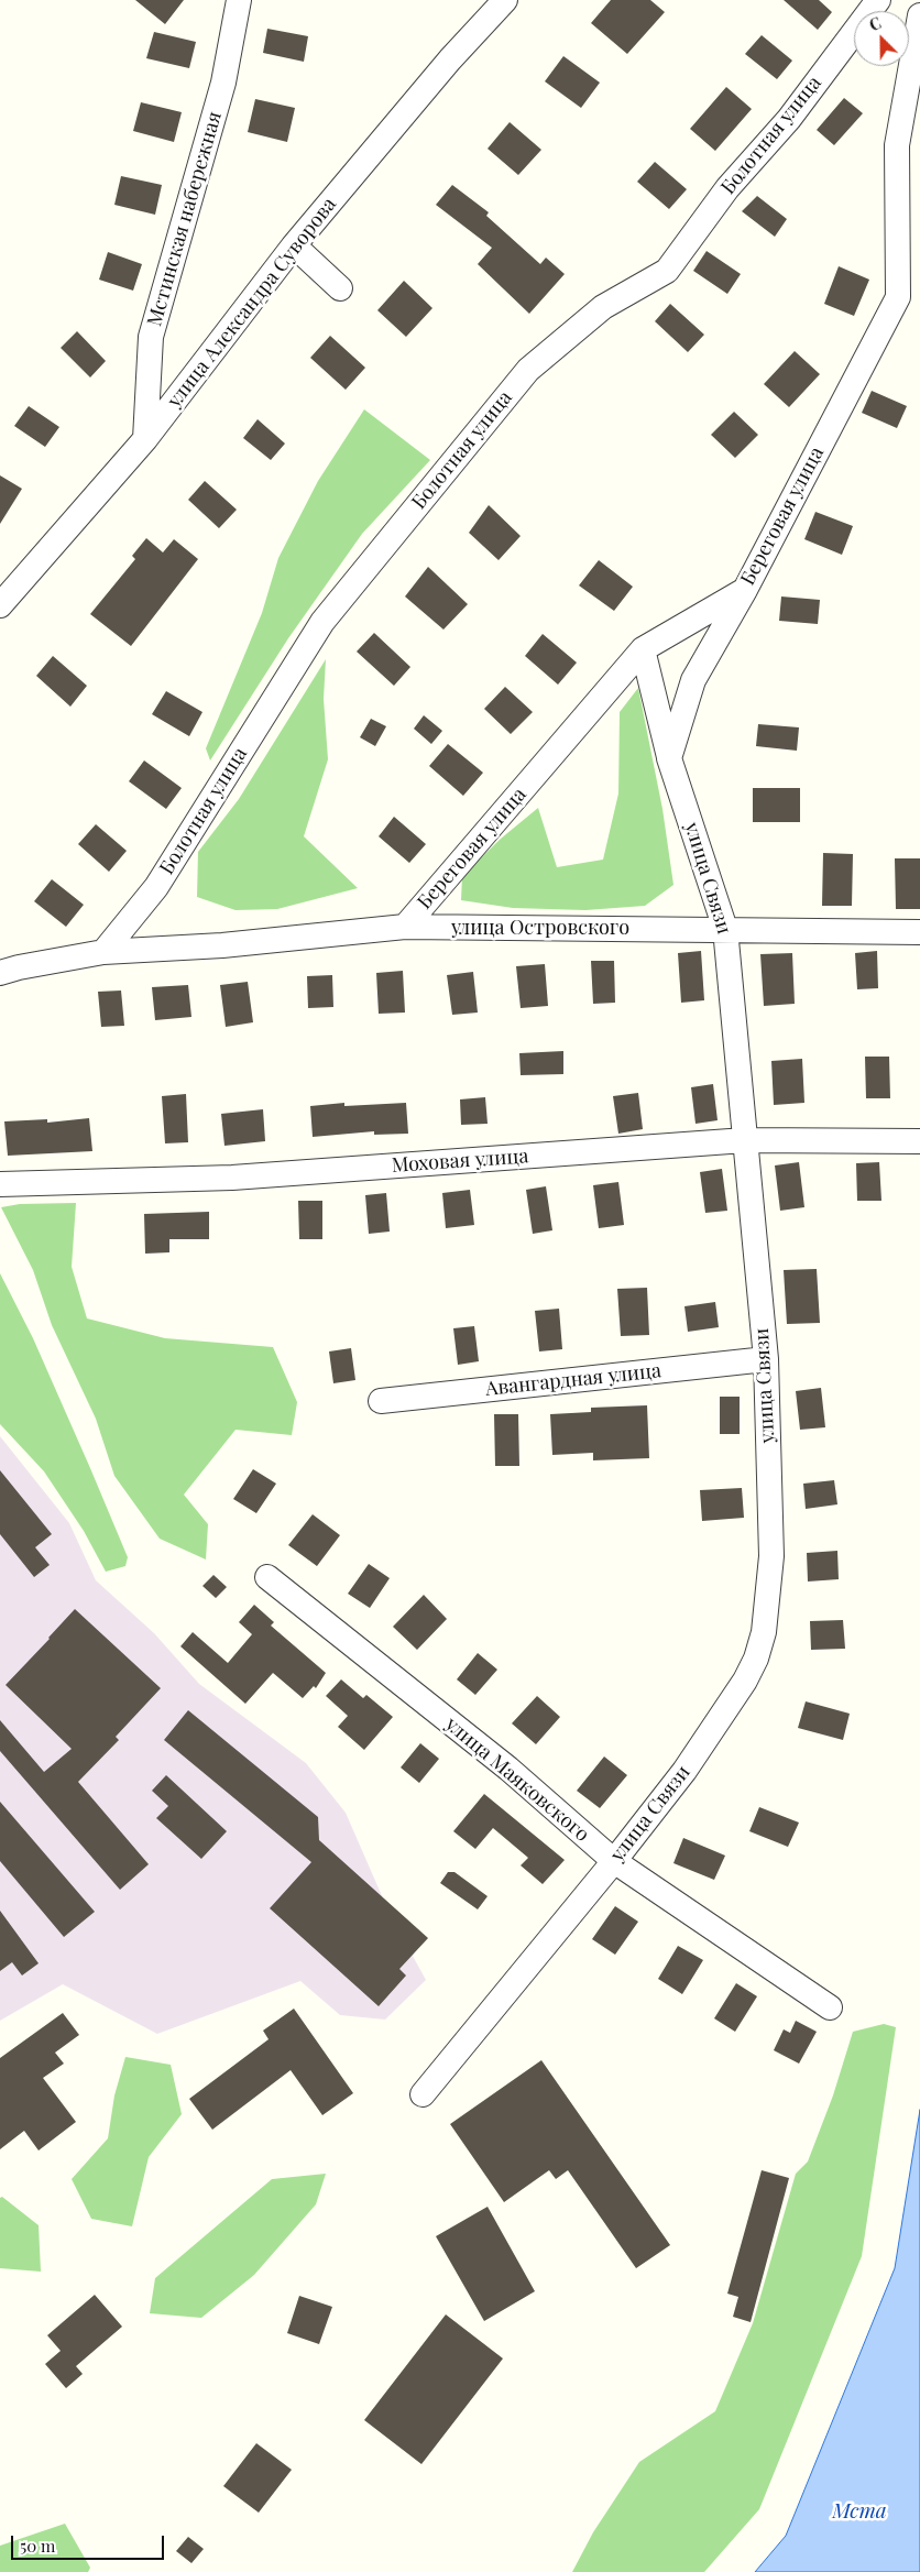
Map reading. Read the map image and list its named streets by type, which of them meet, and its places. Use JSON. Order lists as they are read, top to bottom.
{
  "streets": {
    "street": [
      "Болотная улица",
      "Мстинская набережная",
      "улица Александра Суворова",
      "Береговая улица",
      "улица Связи",
      "улица Островского",
      "Моховая улица",
      "Авангардная улица",
      "улица Маяковского"
    ]
  },
  "crossings": [
    ["Болотная улица", "улица Островского"],
    ["Мстинская набережная", "улица Александра Суворова"],
    ["Береговая улица", "улица Связи"],
    ["Береговая улица", "улица Островского"],
    ["улица Связи", "улица Островского"],
    ["улица Связи", "Моховая улица"],
    ["улица Связи", "Авангардная улица"],
    ["улица Связи", "улица Маяковского"]
  ],
  "water": ["Мста"],
  "scale_bar": "50 m",
  "north": "top left"
}
